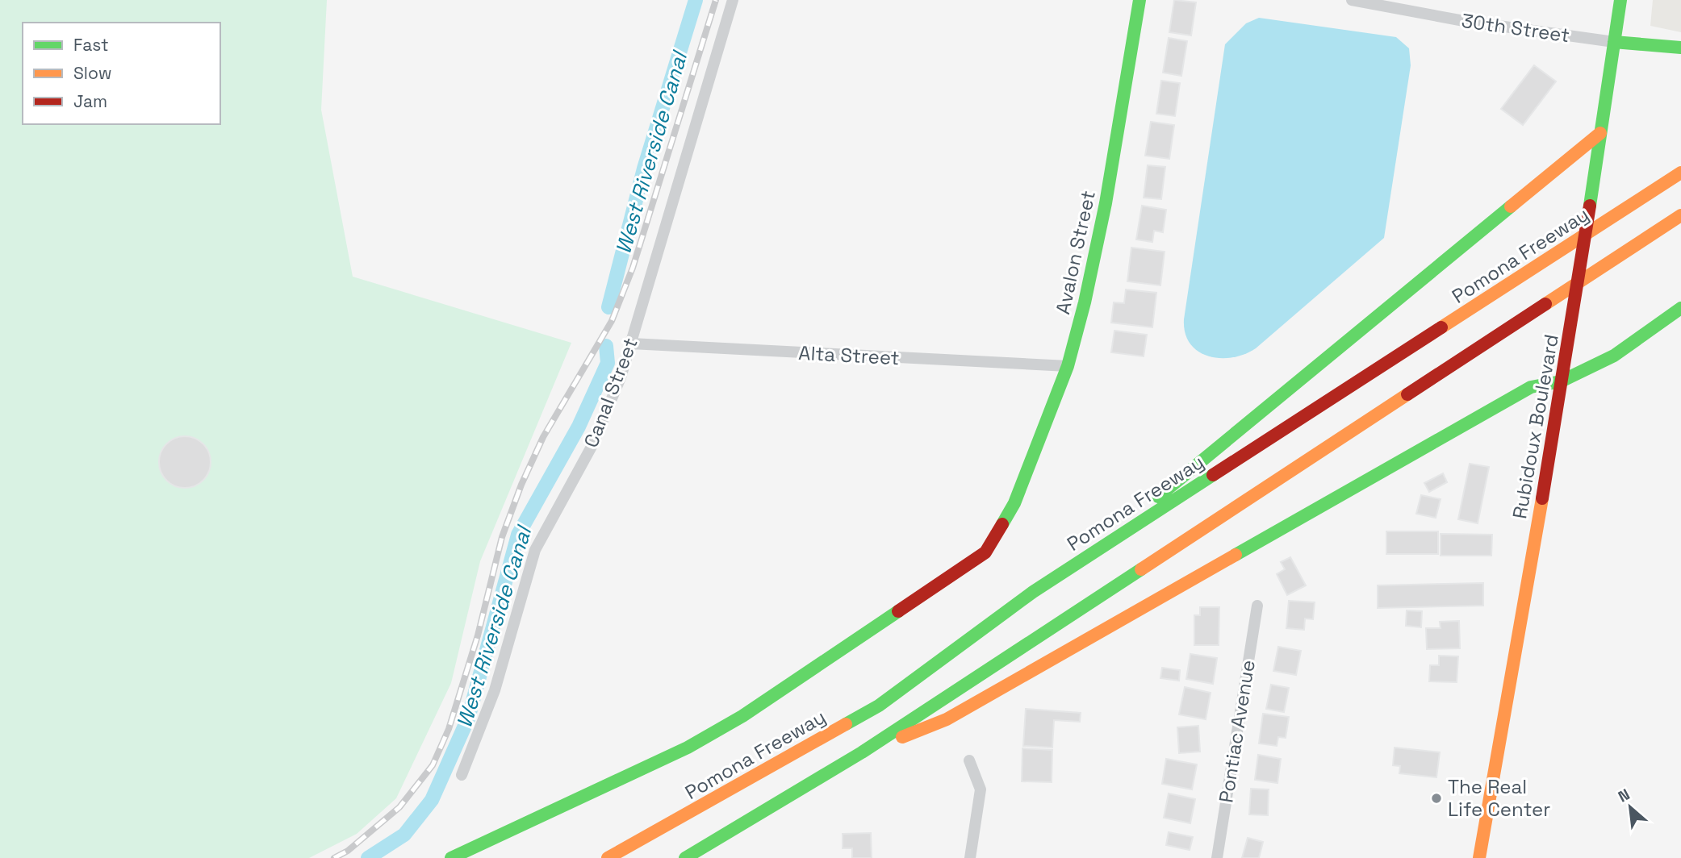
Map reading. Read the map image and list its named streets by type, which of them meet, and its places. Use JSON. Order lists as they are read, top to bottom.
{
  "streets": {
    "main road": ["Avalon Street", "Pomona Freeway", "Rubidoux Boulevard"],
    "street": [
      "30th Street",
      "Alta Street",
      "Canal Street",
      "Pontiac Avenue"
    ]
  },
  "crossings": [
    ["30th Street", "Rubidoux Boulevard"],
    ["Avalon Street", "Alta Street"],
    ["Alta Street", "Canal Street"]
  ],
  "water": ["West Riverside Canal"],
  "places": ["The Real Life Center"],
  "legend": ["Fast", "Slow", "Jam"],
  "north": "top left"
}
